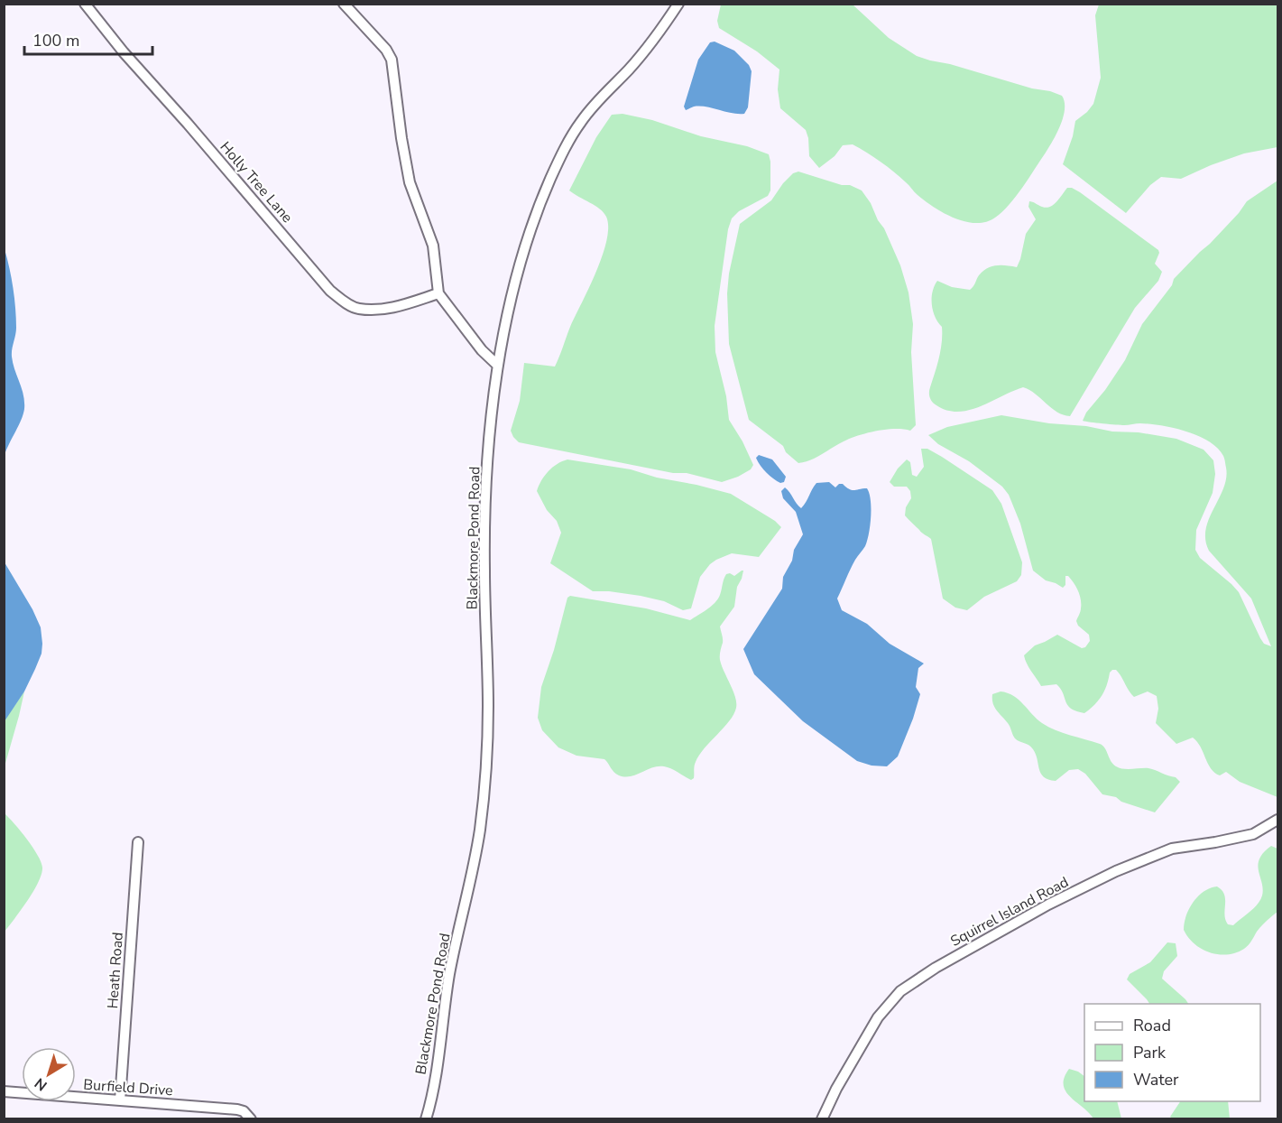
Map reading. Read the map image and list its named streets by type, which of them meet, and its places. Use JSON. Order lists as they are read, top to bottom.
{
  "streets": {
    "street": [
      "Holly Tree Lane",
      "Blackmore Pond Road",
      "Squirrel Island Road",
      "Heath Road",
      "Burfield Drive"
    ]
  },
  "crossings": [
    ["Heath Road", "Burfield Drive"]
  ],
  "legend": ["Road", "Park", "Water"],
  "scale_bar": "100 m",
  "north": "bottom left"
}
